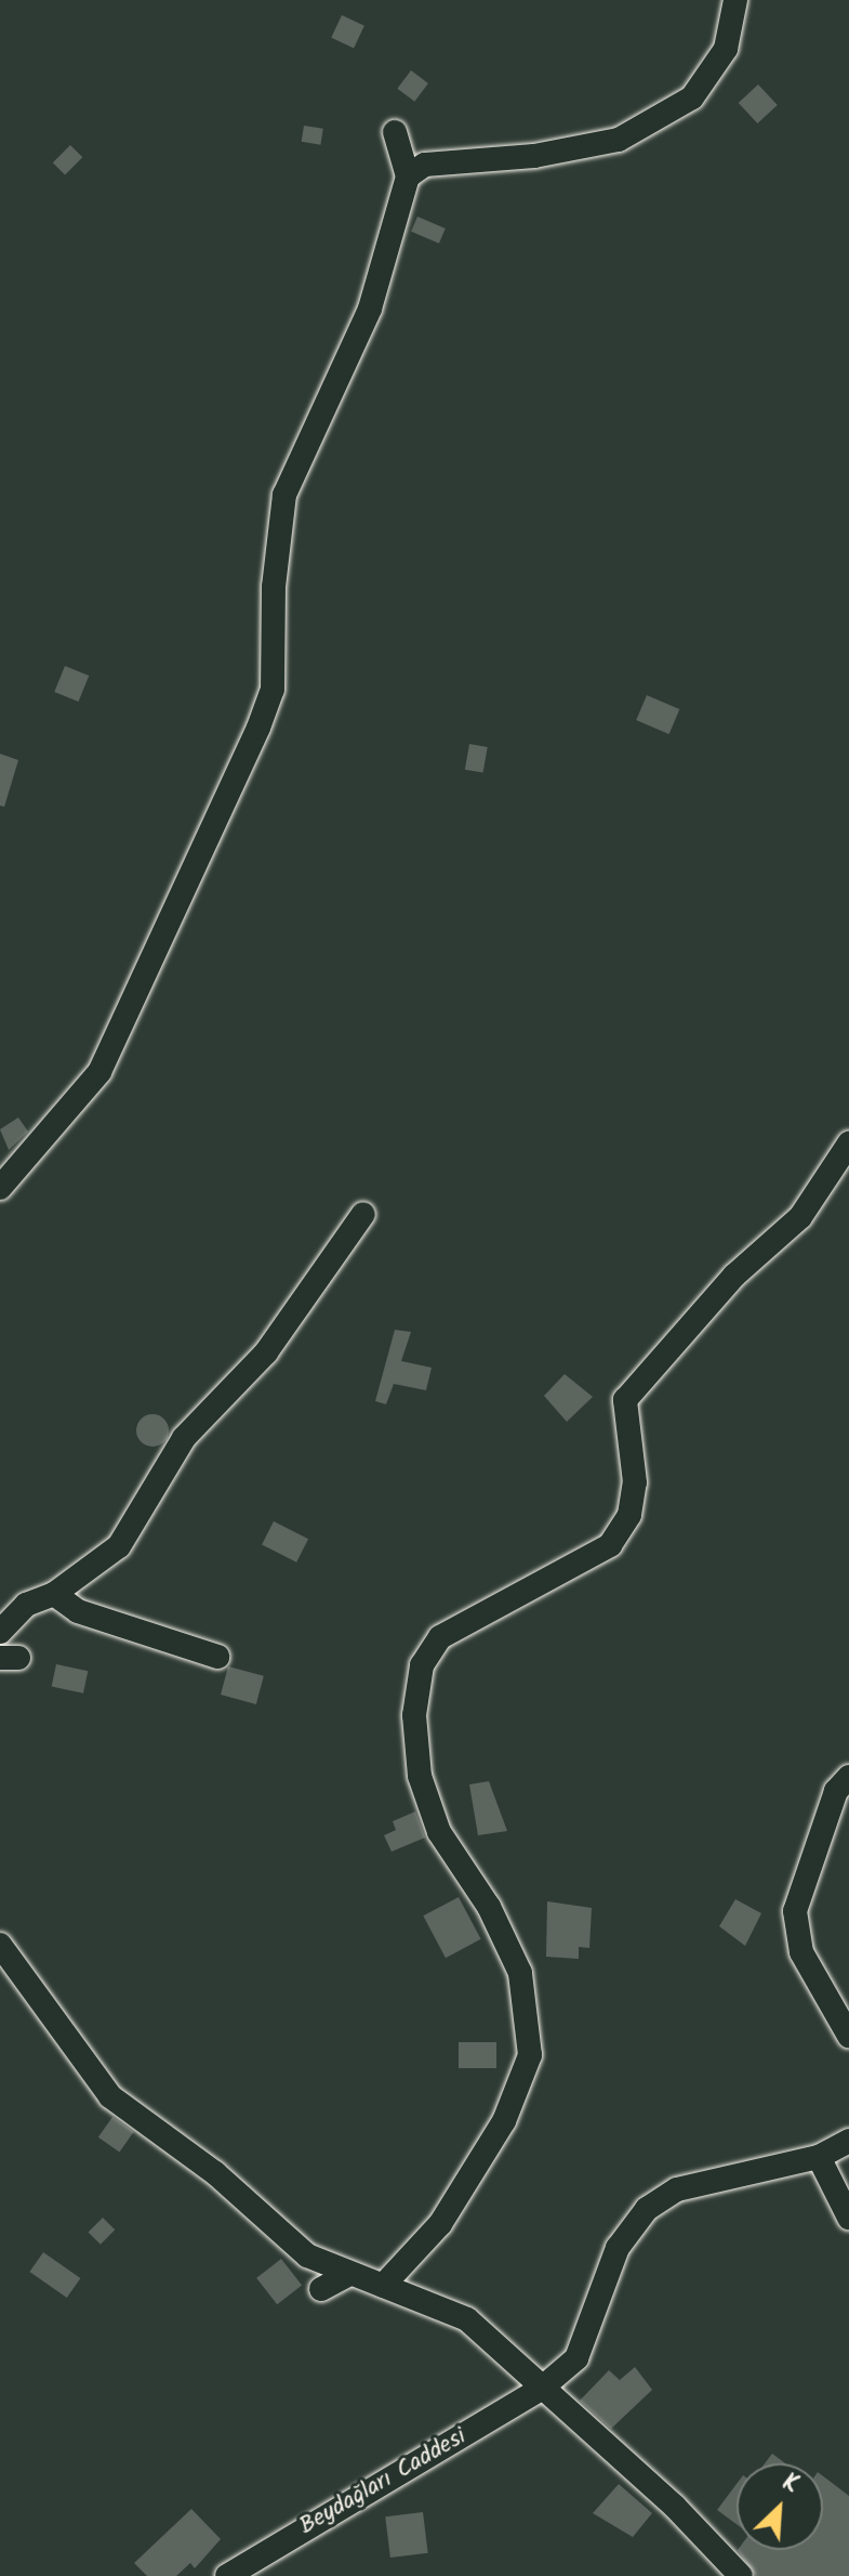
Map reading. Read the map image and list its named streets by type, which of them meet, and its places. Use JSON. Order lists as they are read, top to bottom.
{
  "streets": {
    "street": ["Beydağları Caddesi"]
  },
  "north": "top right"
}
